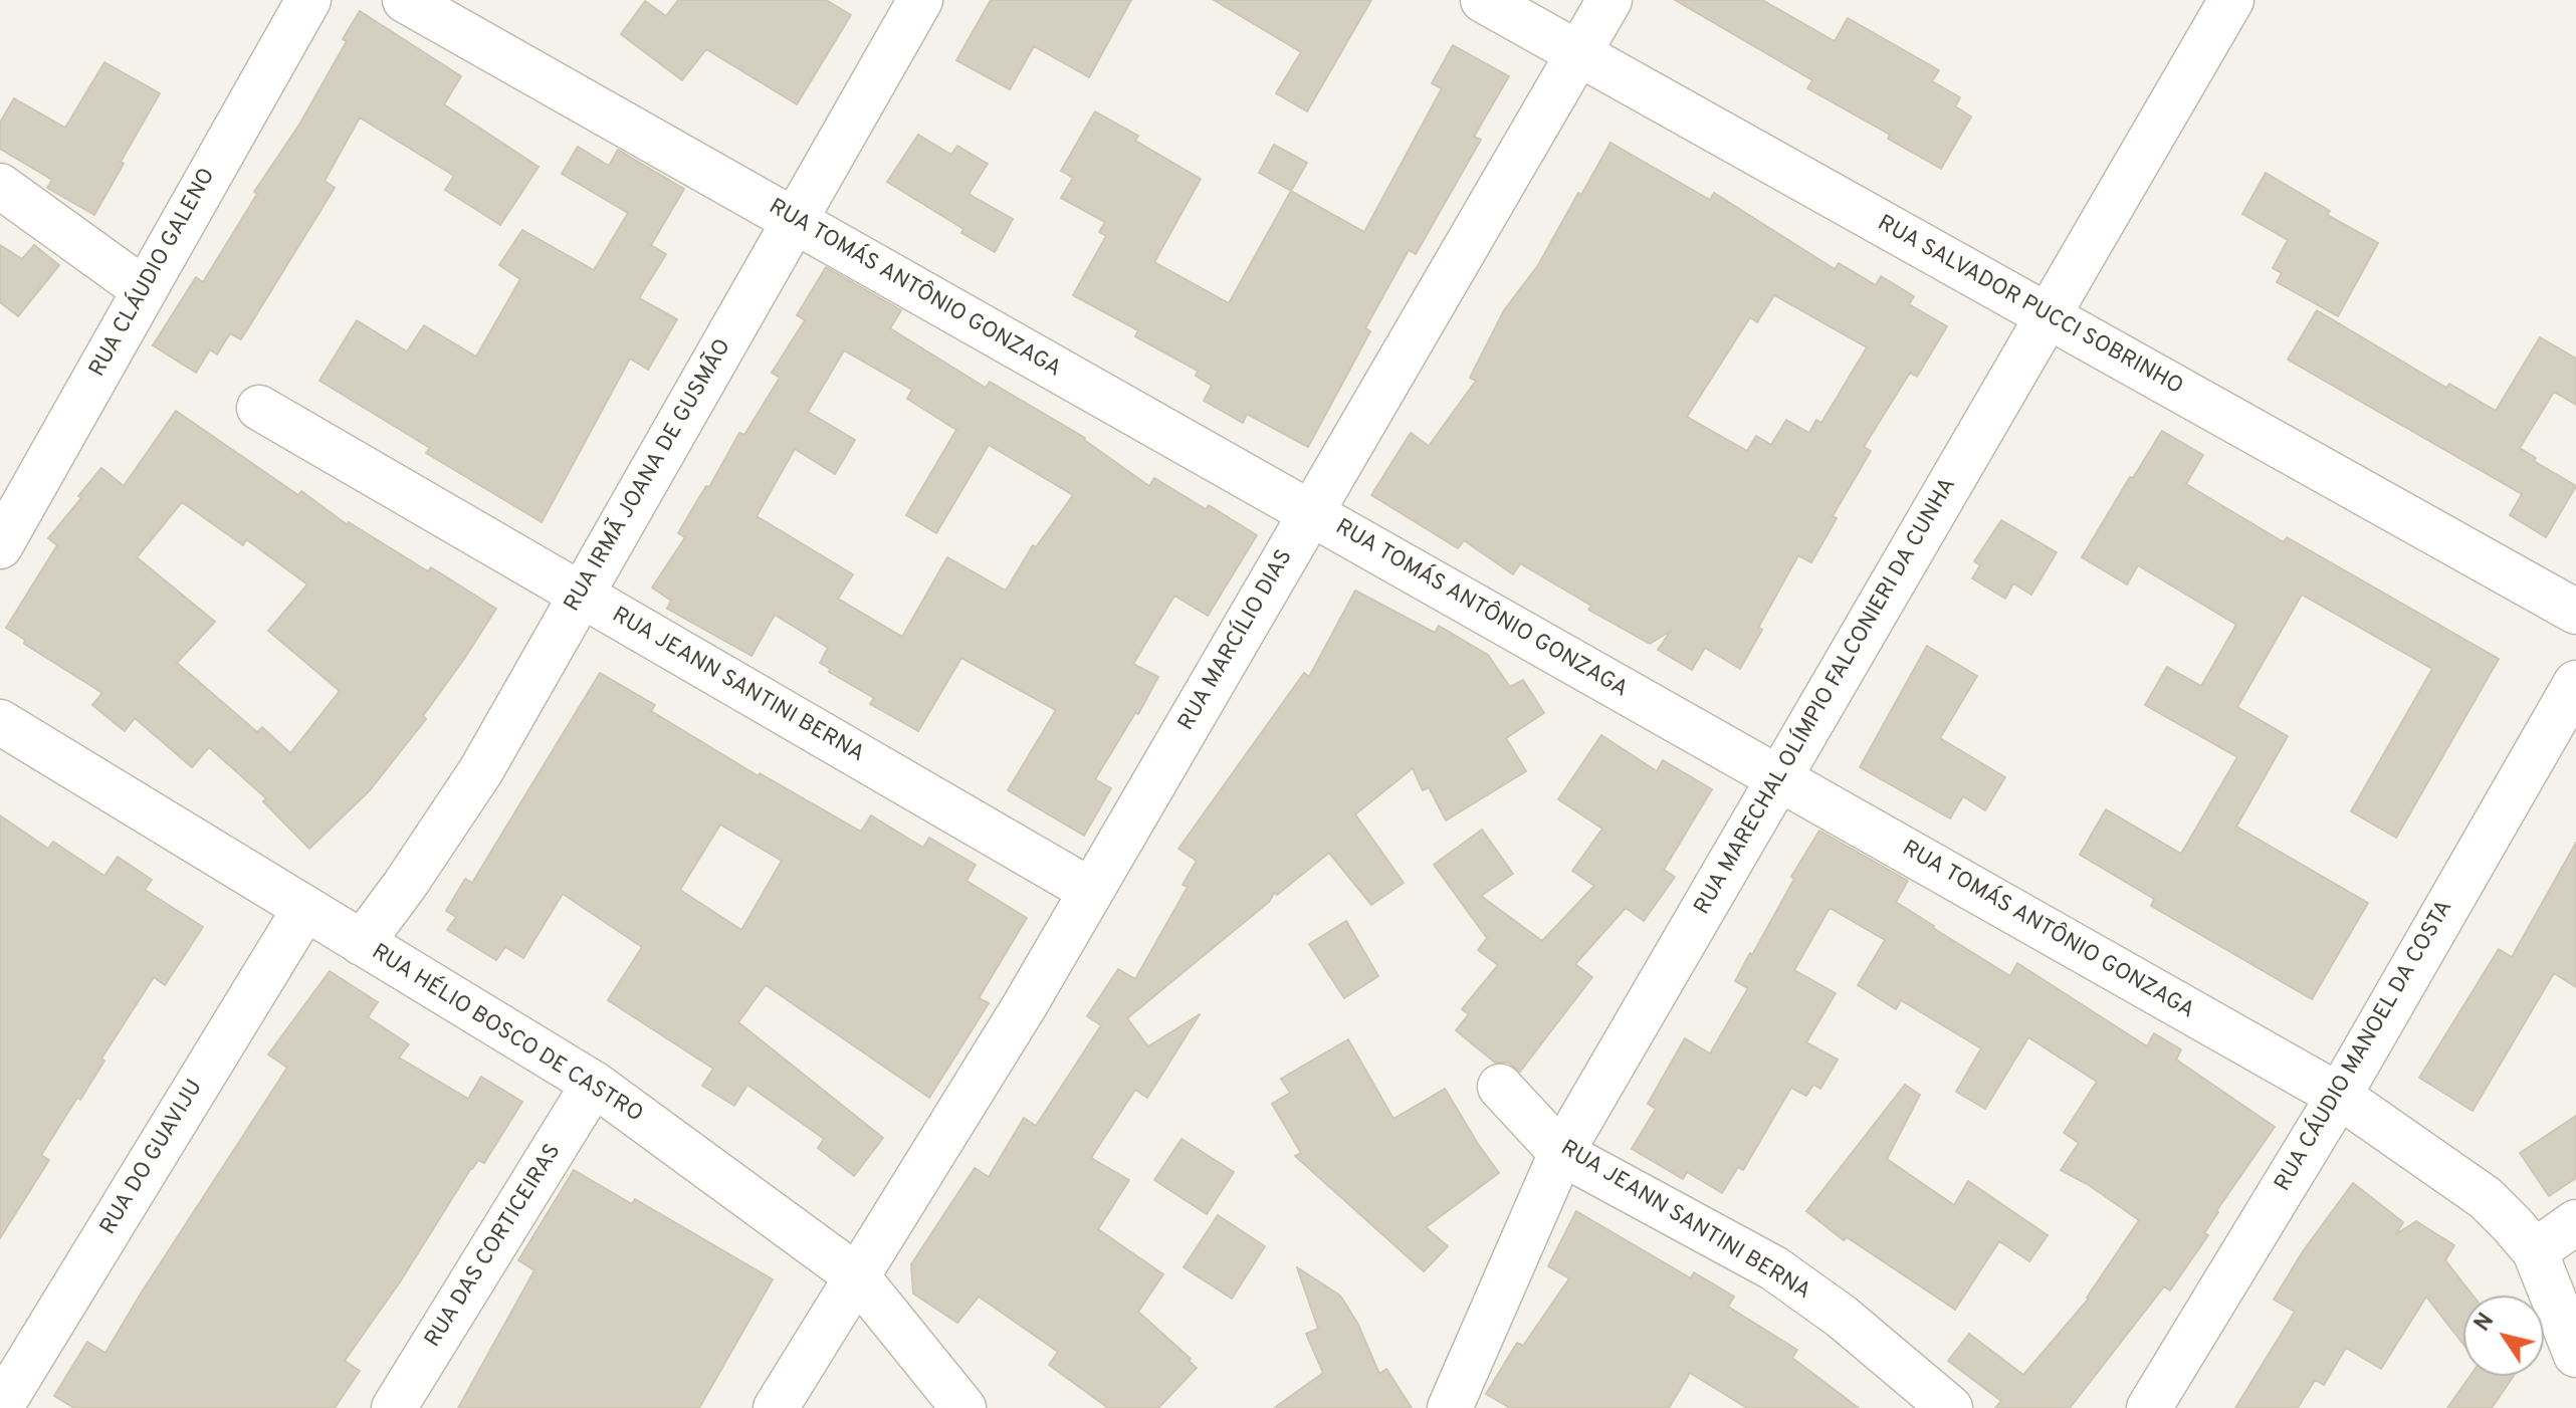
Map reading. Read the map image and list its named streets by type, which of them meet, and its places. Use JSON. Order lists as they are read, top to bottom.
{
  "streets": {
    "street": [
      "RUA CLÁUDIO GALENO",
      "RUA TOMÁS ANTÔNIO GONZAGA",
      "RUA SALVADOR PUCCI SOBRINHO",
      "RUA IRMÃ JOANA DE GUSMÃO",
      "RUA MARCÍLIO DIAS",
      "RUA JEANN SANTINI BERNA",
      "RUA MARECHAL OLÍMPIO FALCONIERI DA CUNHA",
      "RUA HÉLIO BOSCO DE CASTRO",
      "RUA CÁUDIO MANOEL DA COSTA",
      "RUA DO GUAVIJU",
      "RUA DAS CORTICEIRAS"
    ]
  },
  "crossings": [
    ["RUA TOMÁS ANTÔNIO GONZAGA", "RUA IRMÃ JOANA DE GUSMÃO"],
    ["RUA TOMÁS ANTÔNIO GONZAGA", "RUA MARCÍLIO DIAS"],
    ["RUA TOMÁS ANTÔNIO GONZAGA", "RUA MARECHAL OLÍMPIO FALCONIERI DA CUNHA"],
    ["RUA TOMÁS ANTÔNIO GONZAGA", "RUA CÁUDIO MANOEL DA COSTA"],
    ["RUA SALVADOR PUCCI SOBRINHO", "RUA MARCÍLIO DIAS"],
    ["RUA SALVADOR PUCCI SOBRINHO", "RUA MARECHAL OLÍMPIO FALCONIERI DA CUNHA"],
    ["RUA IRMÃ JOANA DE GUSMÃO", "RUA JEANN SANTINI BERNA"],
    ["RUA IRMÃ JOANA DE GUSMÃO", "RUA HÉLIO BOSCO DE CASTRO"],
    ["RUA MARCÍLIO DIAS", "RUA JEANN SANTINI BERNA"],
    ["RUA MARCÍLIO DIAS", "RUA HÉLIO BOSCO DE CASTRO"],
    ["RUA JEANN SANTINI BERNA", "RUA MARECHAL OLÍMPIO FALCONIERI DA CUNHA"],
    ["RUA HÉLIO BOSCO DE CASTRO", "RUA DO GUAVIJU"],
    ["RUA HÉLIO BOSCO DE CASTRO", "RUA DAS CORTICEIRAS"]
  ],
  "north": "top left"
}
